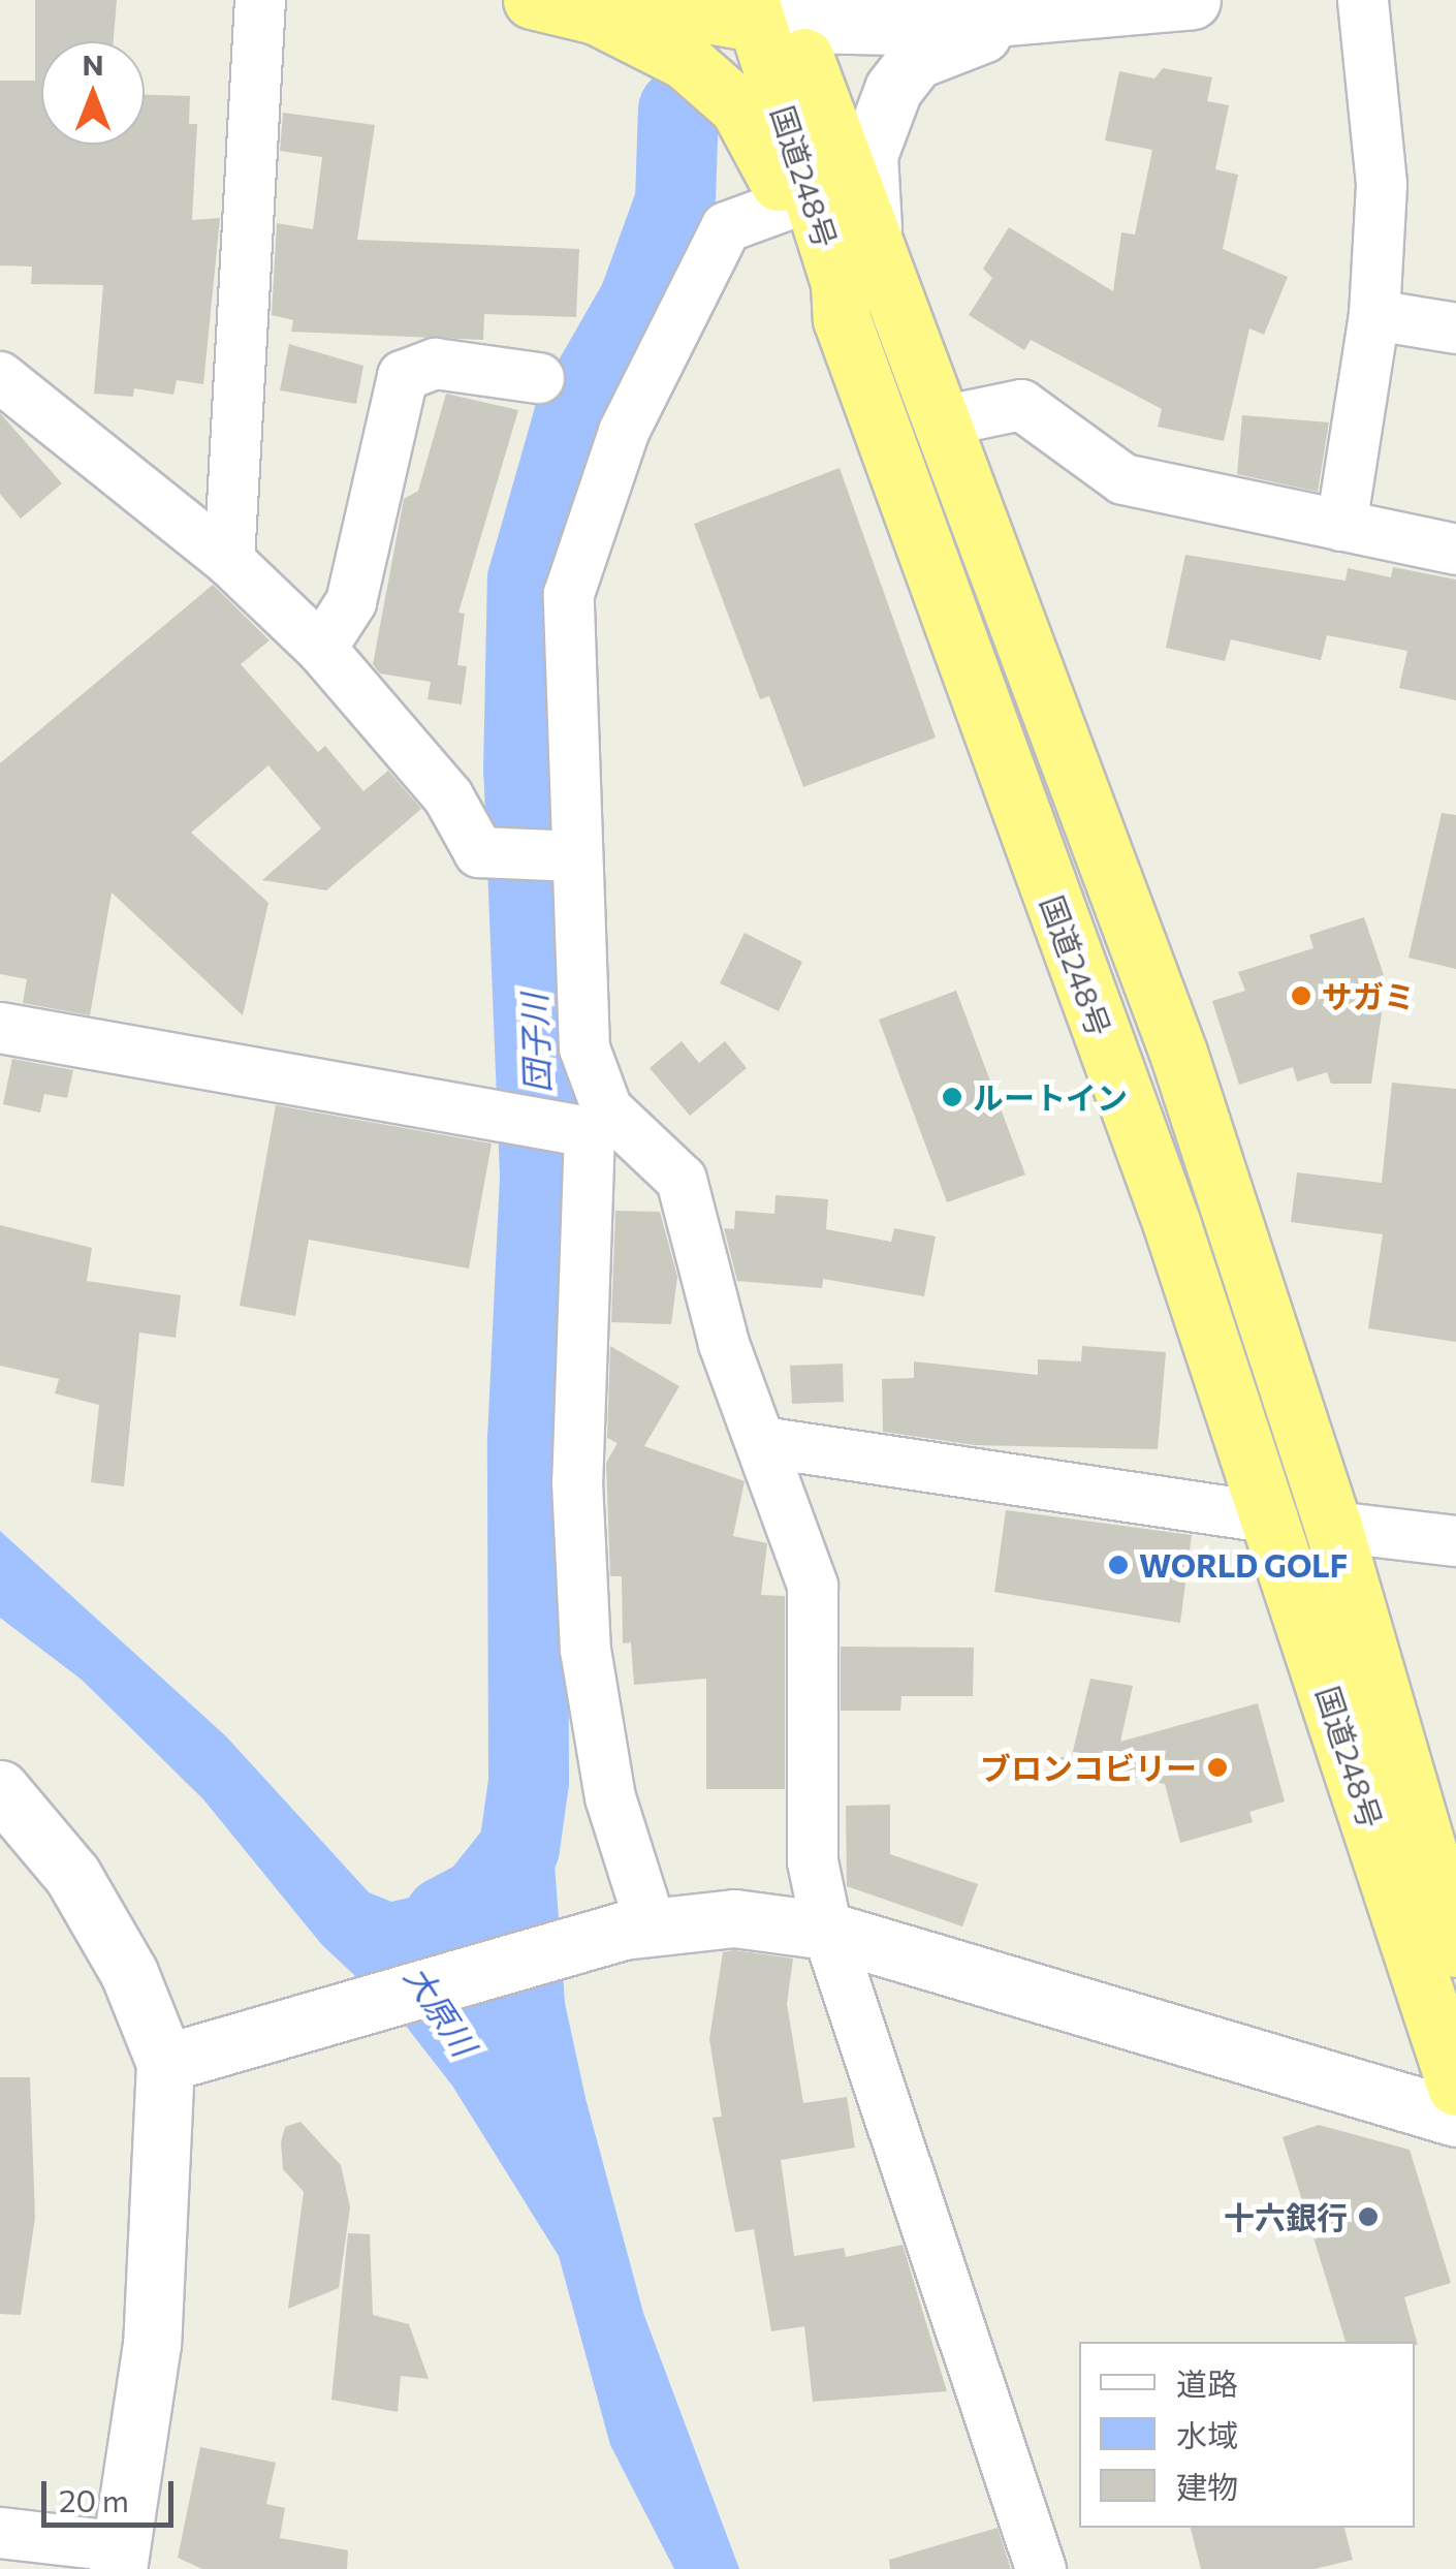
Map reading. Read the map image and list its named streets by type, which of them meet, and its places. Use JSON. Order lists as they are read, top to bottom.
{
  "streets": {
    "highway": ["国道248号"]
  },
  "water": ["団子川", "大原川"],
  "places": [
    "サガミ",
    "ルートイン",
    "WORLD GOLF",
    "ブロンコビリー",
    "十六銀行"
  ],
  "legend": ["道路", "水域", "建物"],
  "scale_bar": "20 m",
  "north": "top"
}
